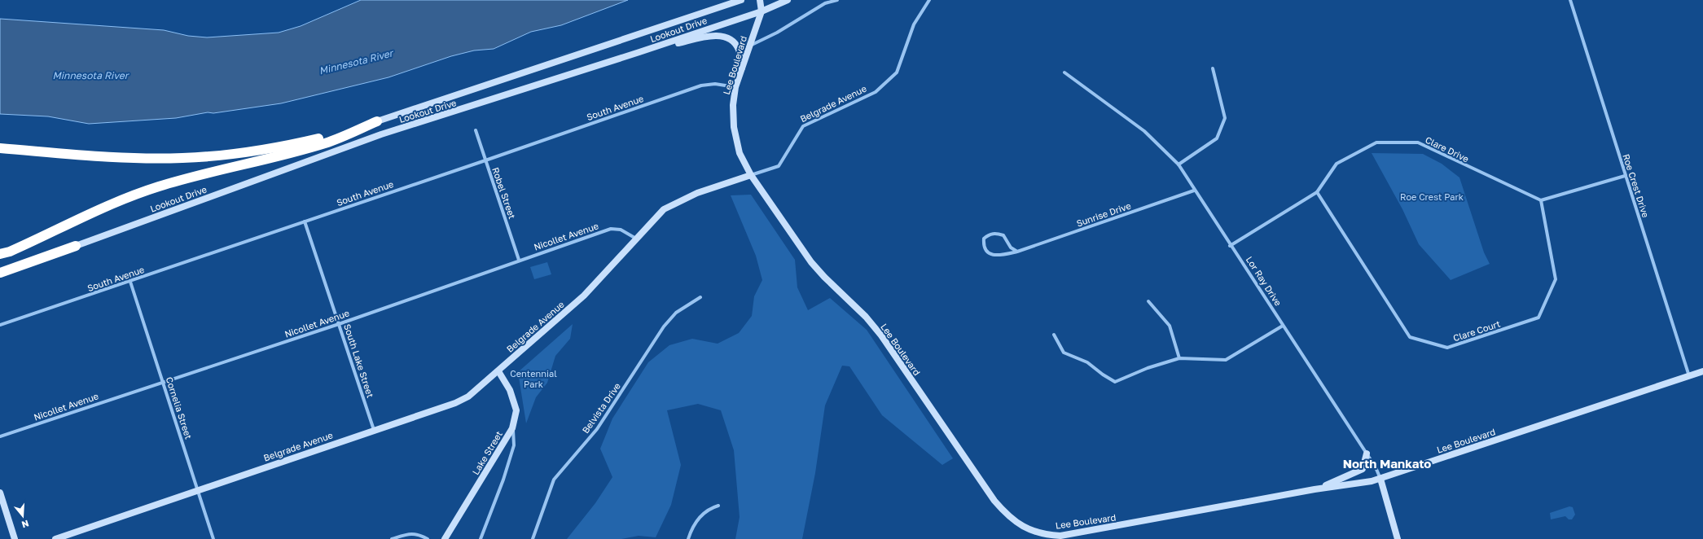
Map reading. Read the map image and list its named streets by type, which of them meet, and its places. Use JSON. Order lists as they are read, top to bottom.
{
  "streets": {
    "main road": [
      "Lookout Drive",
      "Lee Boulevard",
      "Belgrade Avenue",
      "Lor Ray Drive",
      "Lake Street"
    ],
    "street": [
      "South Avenue",
      "Clare Drive",
      "Roe Crest Drive",
      "Robel Street",
      "Sunrise Drive",
      "Nicollet Avenue",
      "Clare Court",
      "South Lake Street",
      "Cornelia Street",
      "Belvista Drive"
    ]
  },
  "crossings": [
    ["Lookout Drive", "Lee Boulevard"],
    ["Lee Boulevard", "Belgrade Avenue"],
    ["Lee Boulevard", "South Avenue"],
    ["Lee Boulevard", "Roe Crest Drive"],
    ["Lee Boulevard", "Lor Ray Drive"],
    ["Belgrade Avenue", "Nicollet Avenue"],
    ["Belgrade Avenue", "South Lake Street"],
    ["Belgrade Avenue", "Cornelia Street"],
    ["Belgrade Avenue", "Lake Street"],
    ["South Avenue", "Robel Street"],
    ["South Avenue", "South Lake Street"],
    ["South Avenue", "Cornelia Street"],
    ["Clare Drive", "Lor Ray Drive"],
    ["Clare Drive", "Clare Court"],
    ["Robel Street", "Nicollet Avenue"],
    ["Sunrise Drive", "Lor Ray Drive"],
    ["Nicollet Avenue", "South Lake Street"],
    ["Nicollet Avenue", "Cornelia Street"]
  ],
  "districts": ["North Mankato"],
  "water": ["Minnesota River"],
  "parks": ["Roe Crest Park", "Centennial Park"],
  "north": "bottom"
}
